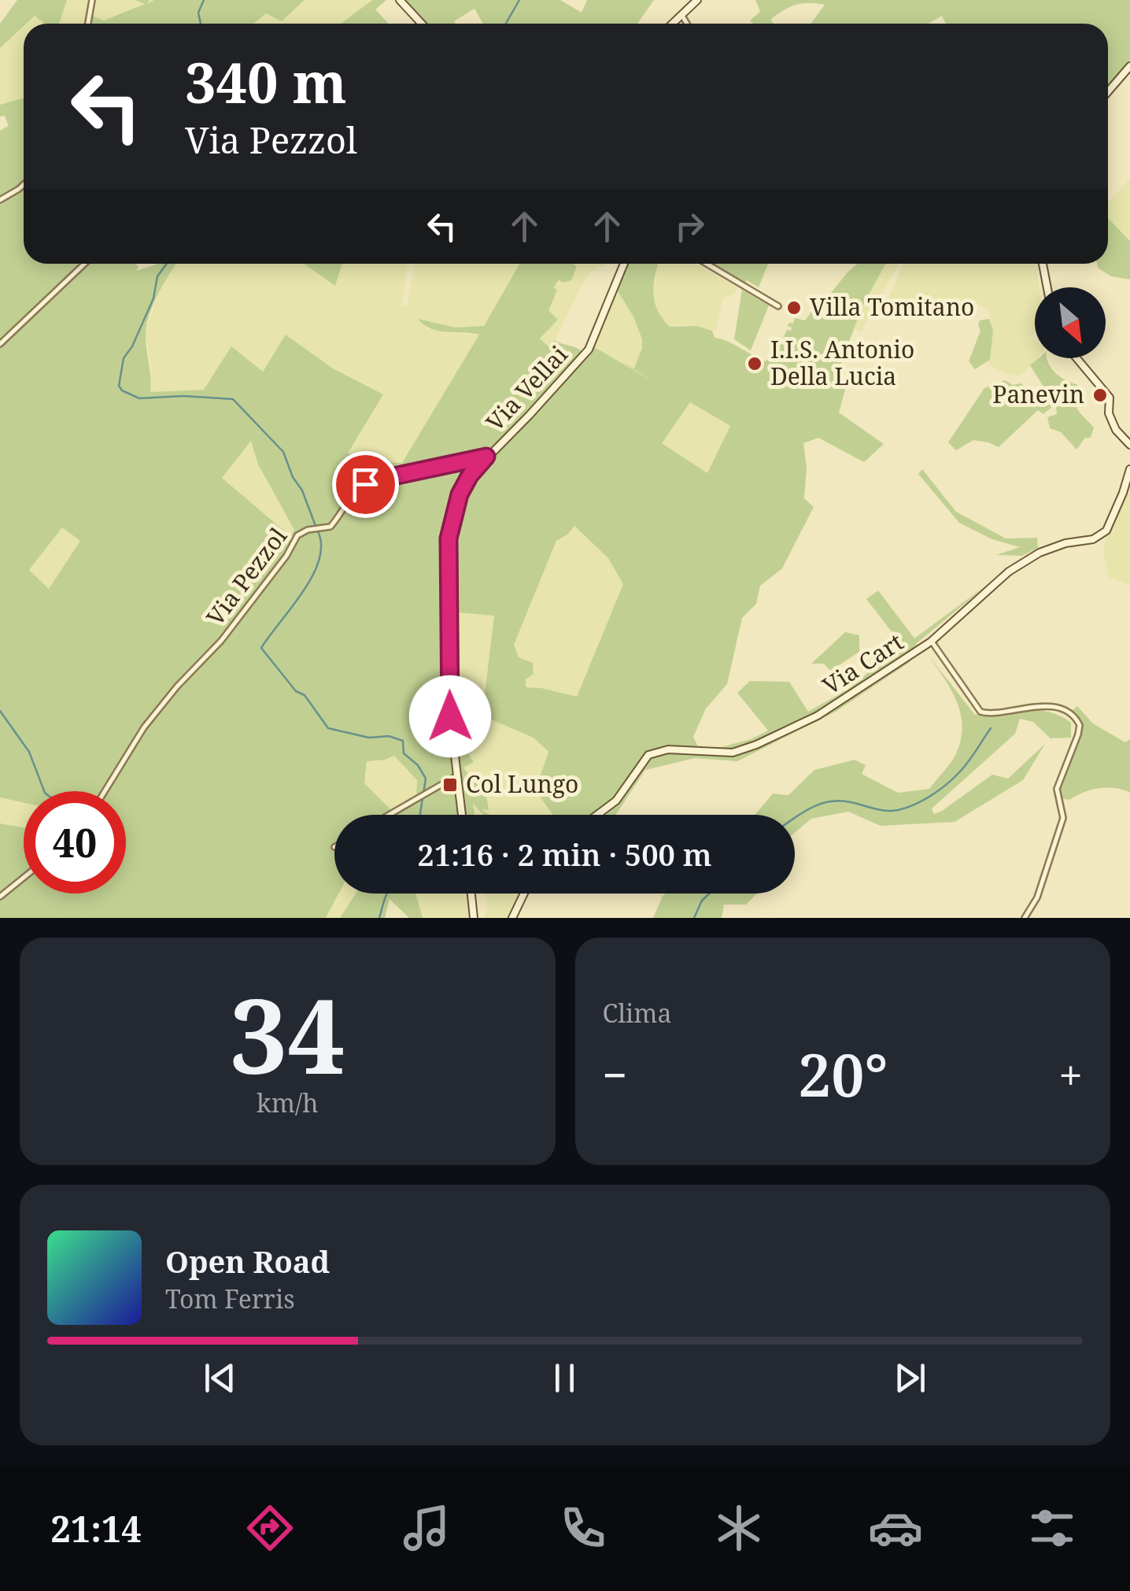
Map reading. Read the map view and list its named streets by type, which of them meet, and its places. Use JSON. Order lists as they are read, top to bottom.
{
  "streets": {
    "street": ["Via Vellai", "Via Pezzol", "Via Cart"]
  },
  "crossings": [
    ["Via Vellai", "Via Pezzol"]
  ],
  "places": {
    "other": ["Villa Tomitano", "I.I.S. Antonio Della Lucia", "Panevin"],
    "transit": ["Col Lungo"]
  },
  "north": "bottom right",
  "page": {
    "turn": ["340 m", "Via Pezzol"],
    "limit": "40",
    "trip": "21:16 · 2 min · 500 m",
    "tile": [
      ["34", "km/h"],
      "Clima"
    ],
    "heat": ["−", "20°", "+"],
    "song": ["Open Road", "Tom Ferris"],
    "tabs": "21:14"
  }
}
